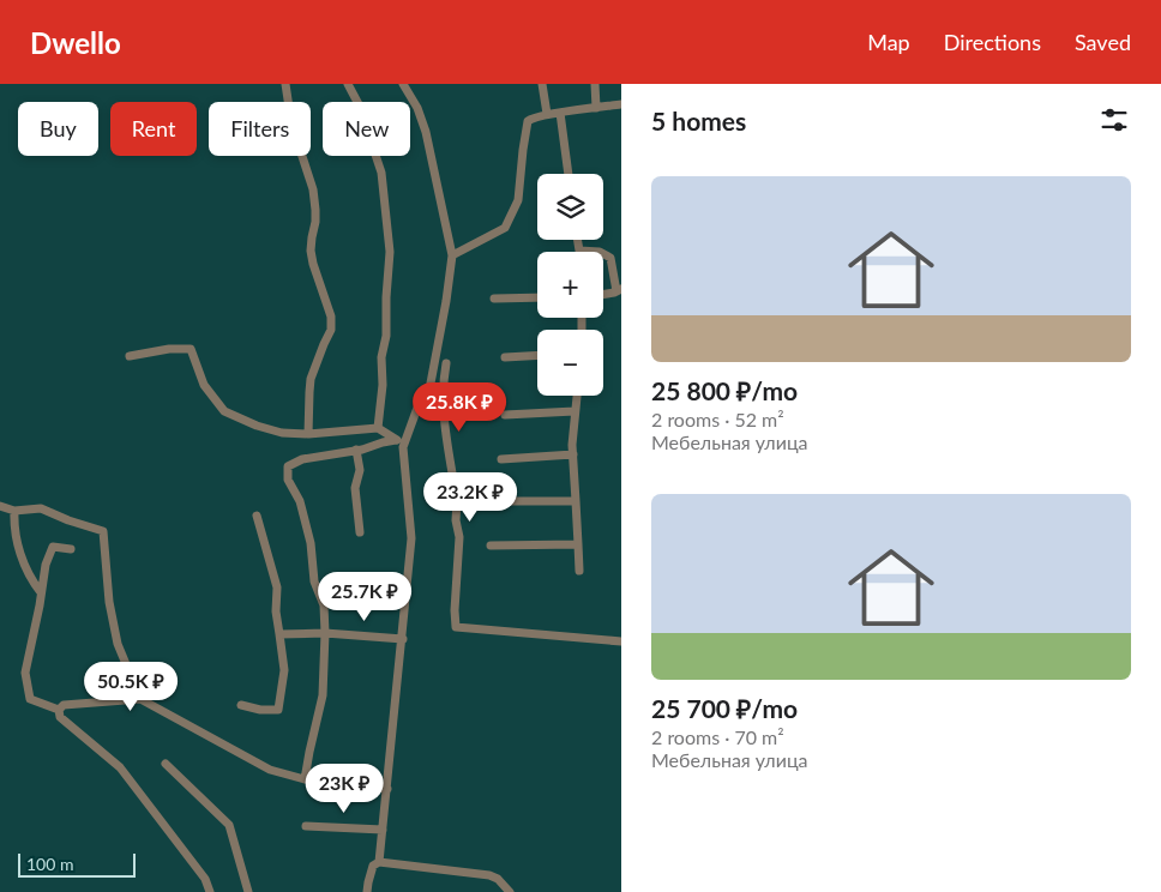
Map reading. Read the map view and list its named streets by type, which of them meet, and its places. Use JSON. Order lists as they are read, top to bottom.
{
  "scale_bar": "100 m",
  "page": {
    "header": "Dwello",
    "nav": ["Map", "Directions", "Saved"],
    "heading": "5 homes",
    "chip": [
      "Buy",
      "Rent",
      "Filters",
      "New"
    ],
    "list": [
      {
        "name": "25 800 ₽/mo",
        "note": "2 rooms · 52 m² · Мебельная улица"
      },
      {
        "name": "25 700 ₽/mo",
        "note": "2 rooms · 70 m² · Мебельная улица"
      }
    ],
    "map_buttons": ["+", "−"],
    "price": [
      "25.8K ₽",
      "23.2K ₽",
      "25.7K ₽",
      "50.5K ₽",
      "23K ₽"
    ],
    "scale": "100 m"
  }
}
